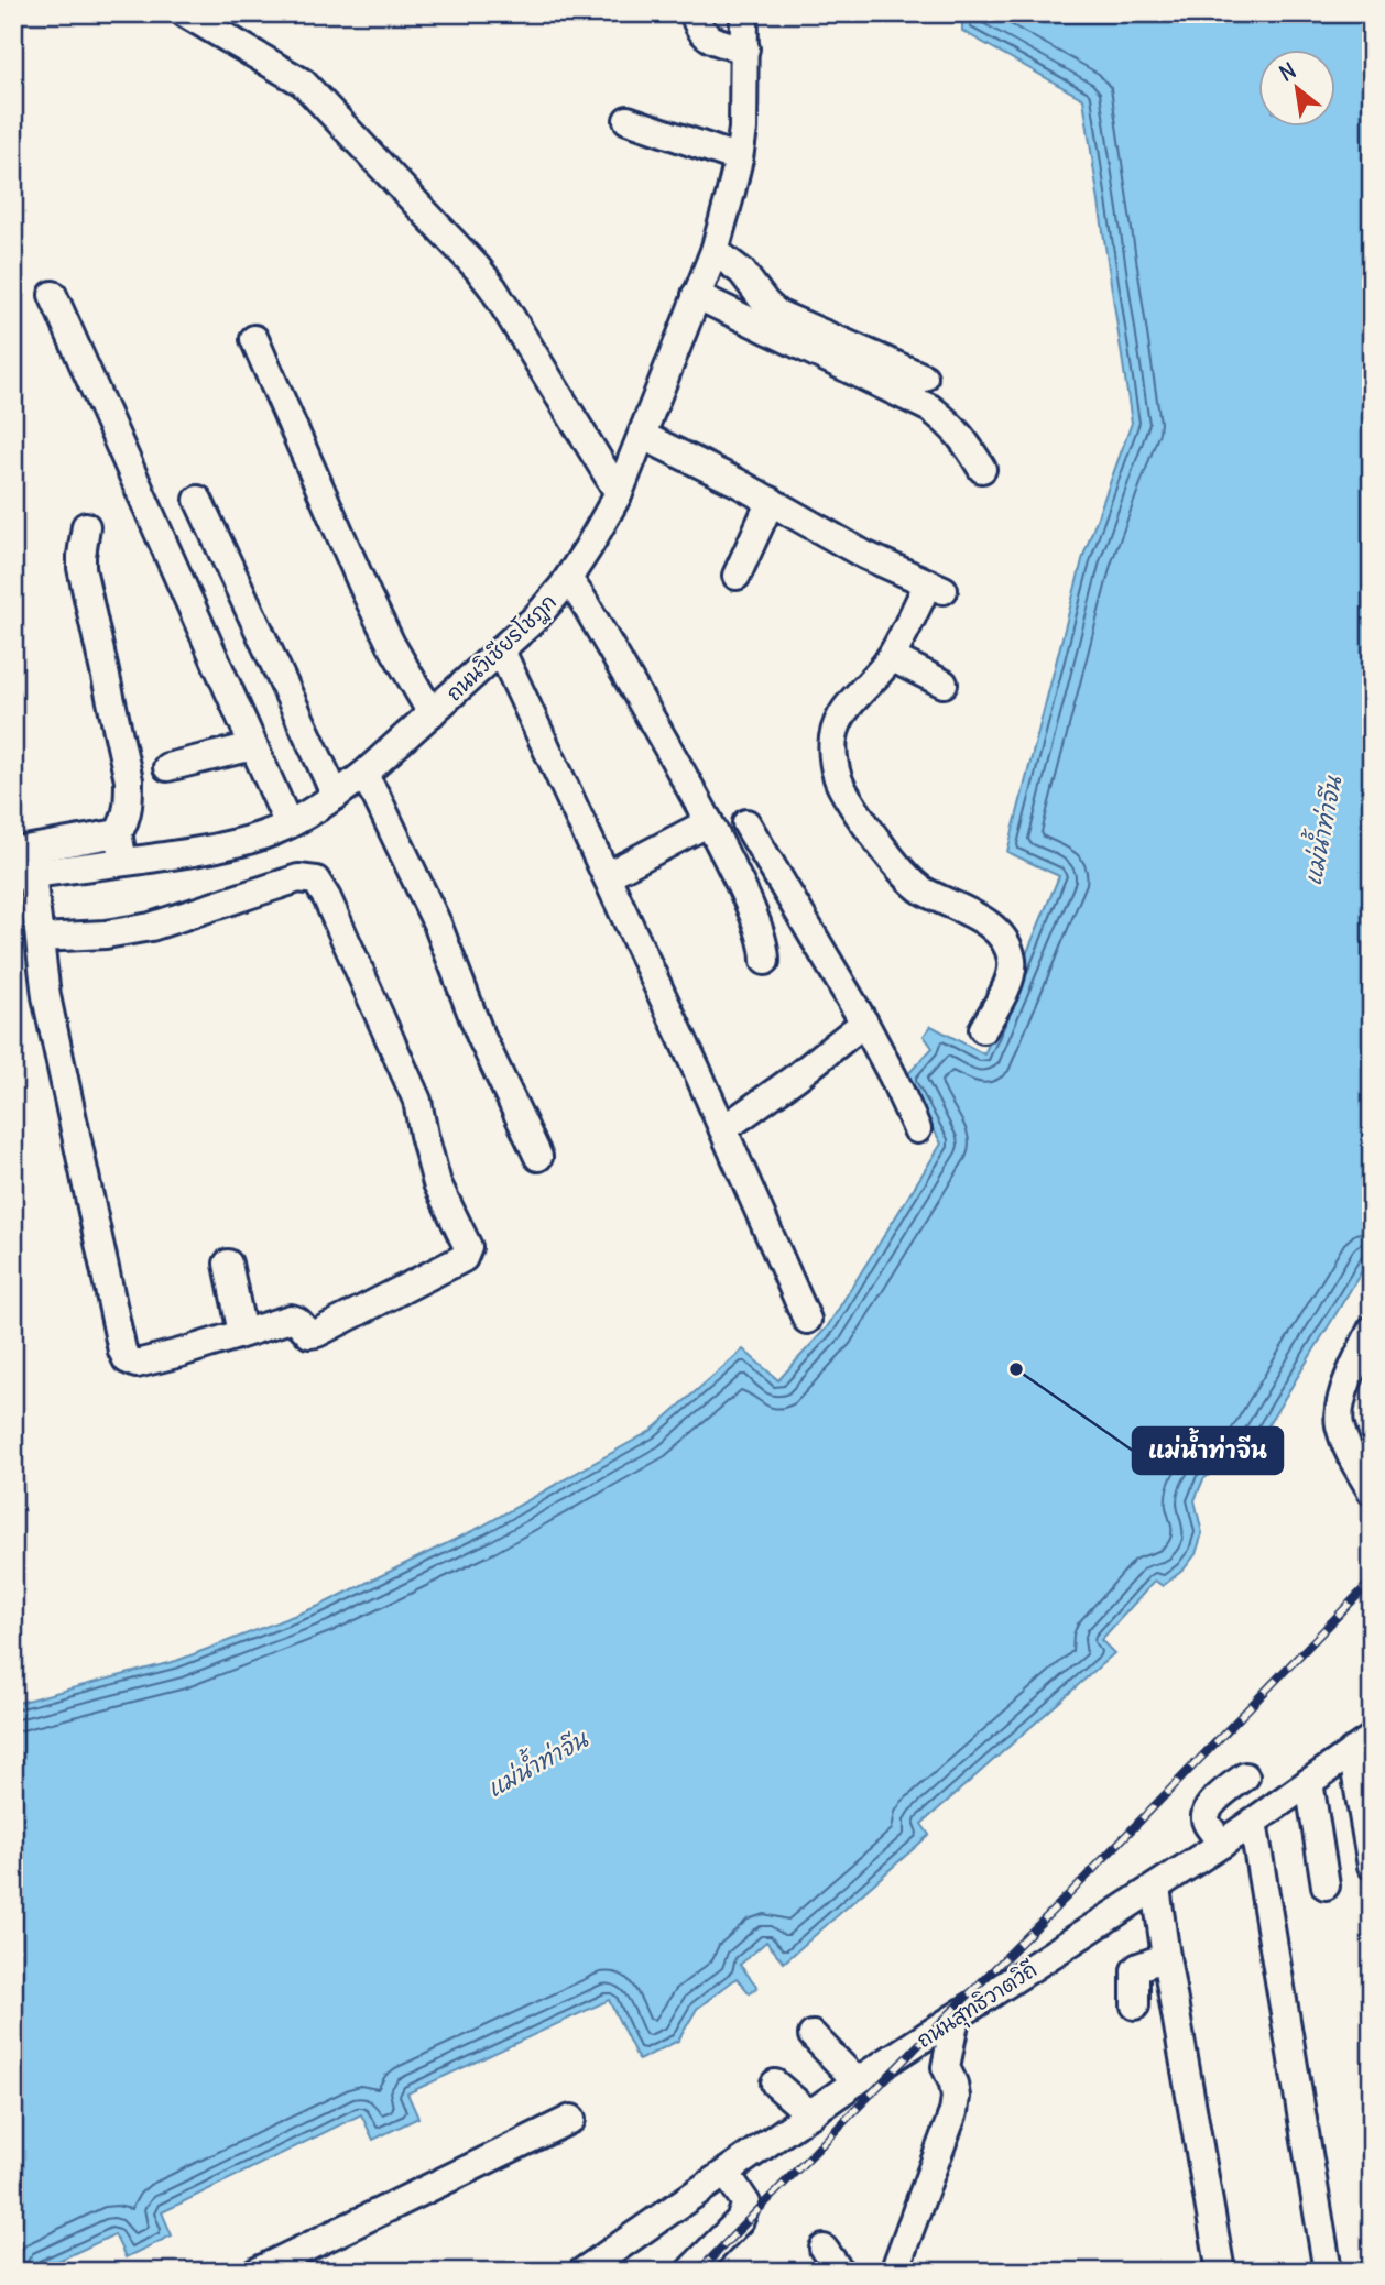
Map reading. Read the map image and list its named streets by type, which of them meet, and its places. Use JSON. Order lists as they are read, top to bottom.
{
  "streets": {
    "street": ["ถนนวิเชียรโชฎก", "ถนนสุทธิวาตวิถี"]
  },
  "water": ["แม่น้ำท่าจีน"],
  "places": ["แม่น้ำท่าจีน"],
  "north": "top left"
}
